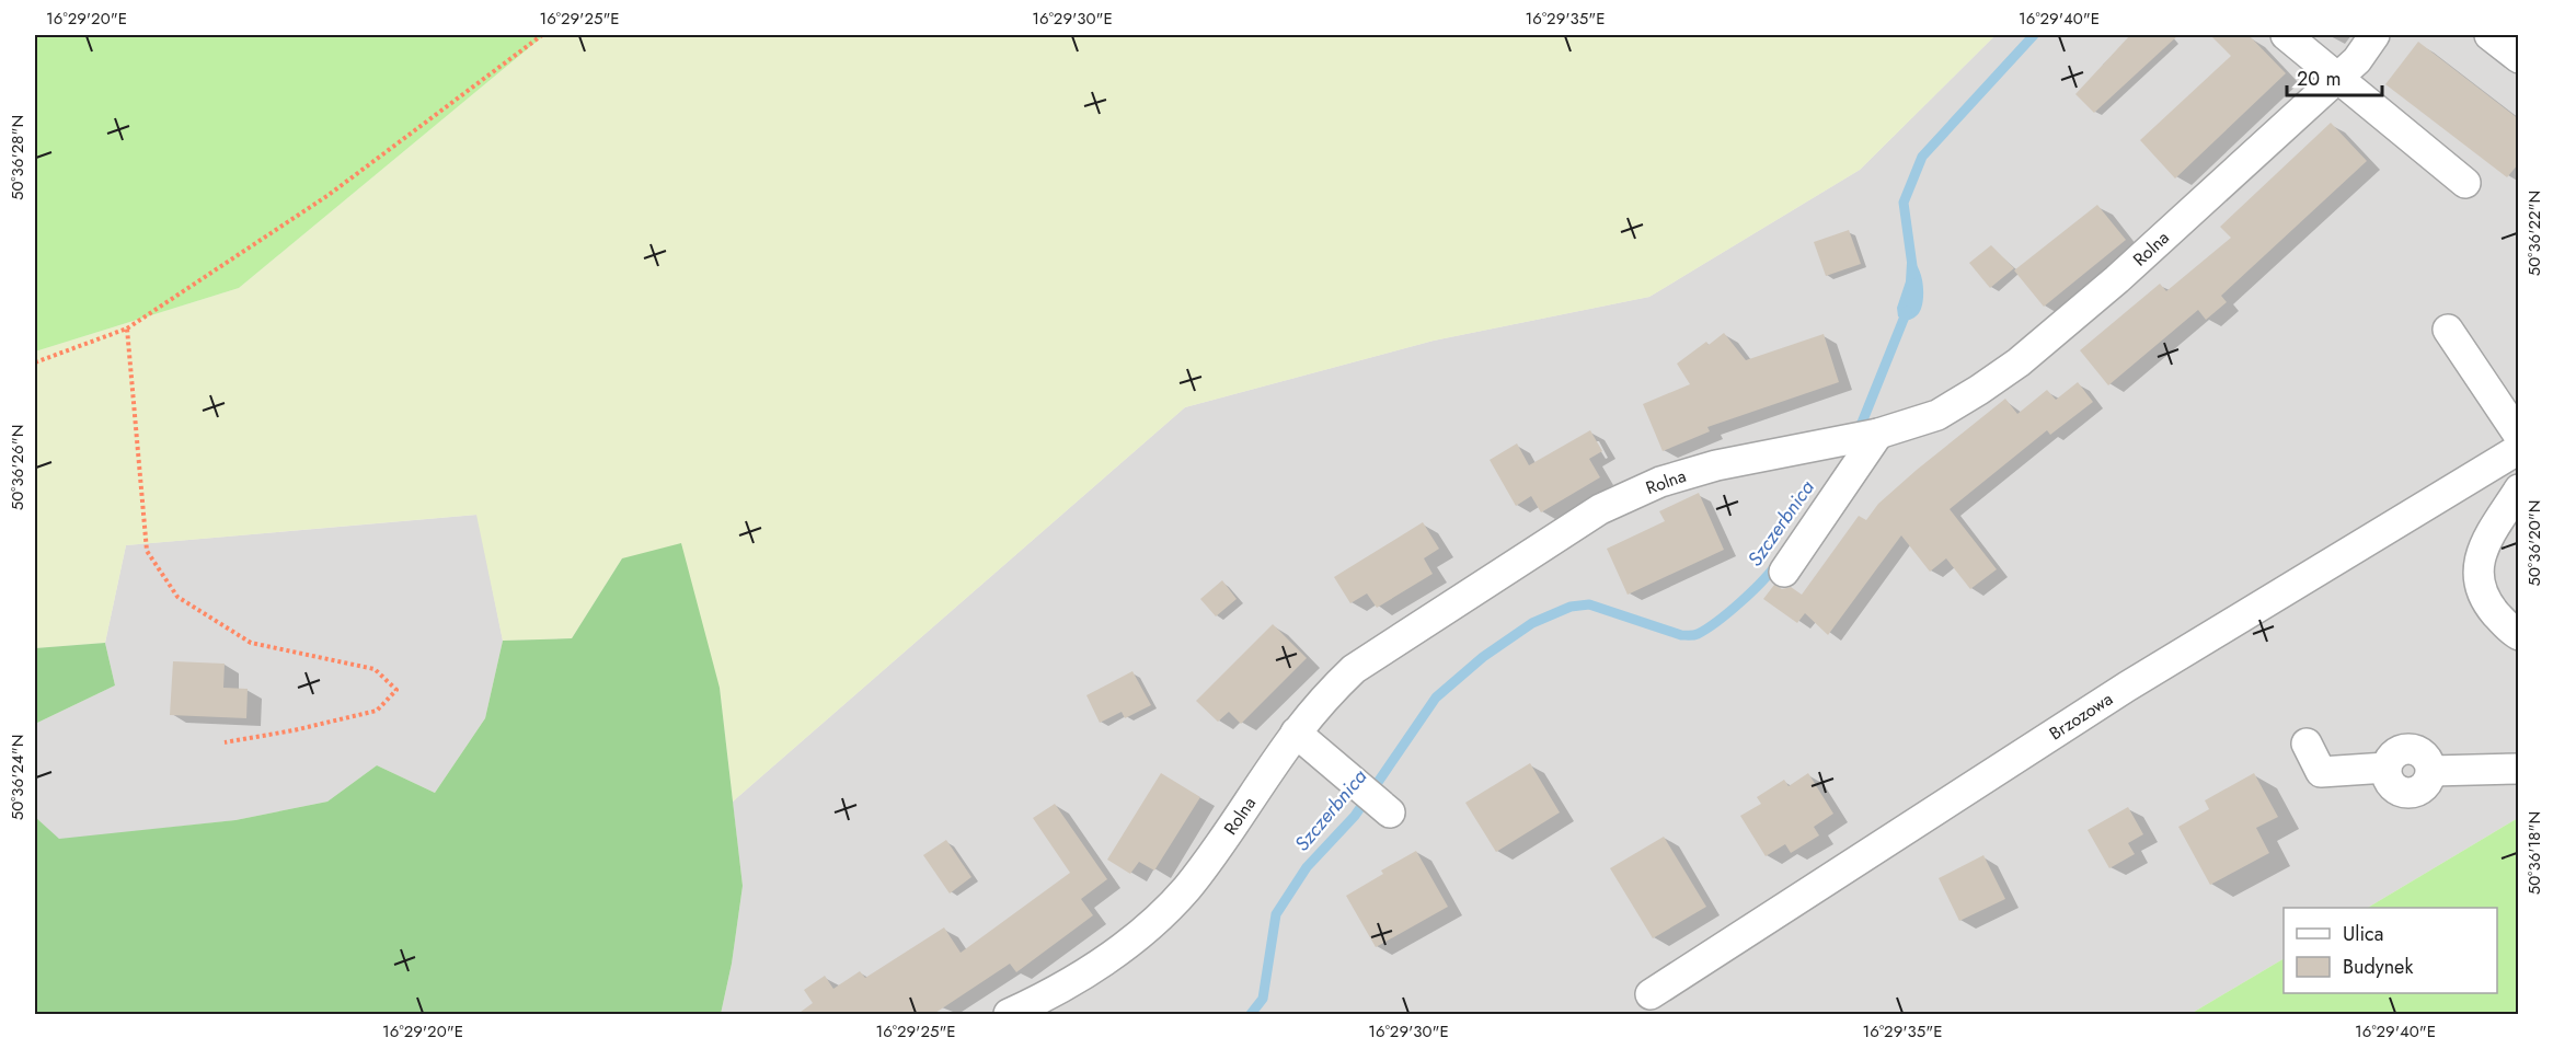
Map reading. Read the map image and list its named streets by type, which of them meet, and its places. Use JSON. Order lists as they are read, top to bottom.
{
  "streets": {
    "street": ["Rolna", "Brzozowa"]
  },
  "water": ["Szczerbnica"],
  "legend": ["Ulica", "Budynek"],
  "scale_bar": "20 m",
  "coordinates": [
    "16°29'20\"E",
    "16°29'25\"E",
    "16°29'30\"E",
    "16°29'35\"E",
    "16°29'40\"E",
    "50°36'28\"N",
    "50°36'22\"N",
    "50°36'26\"N",
    "50°36'20\"N",
    "50°36'24\"N",
    "50°36'18\"N"
  ]
}
